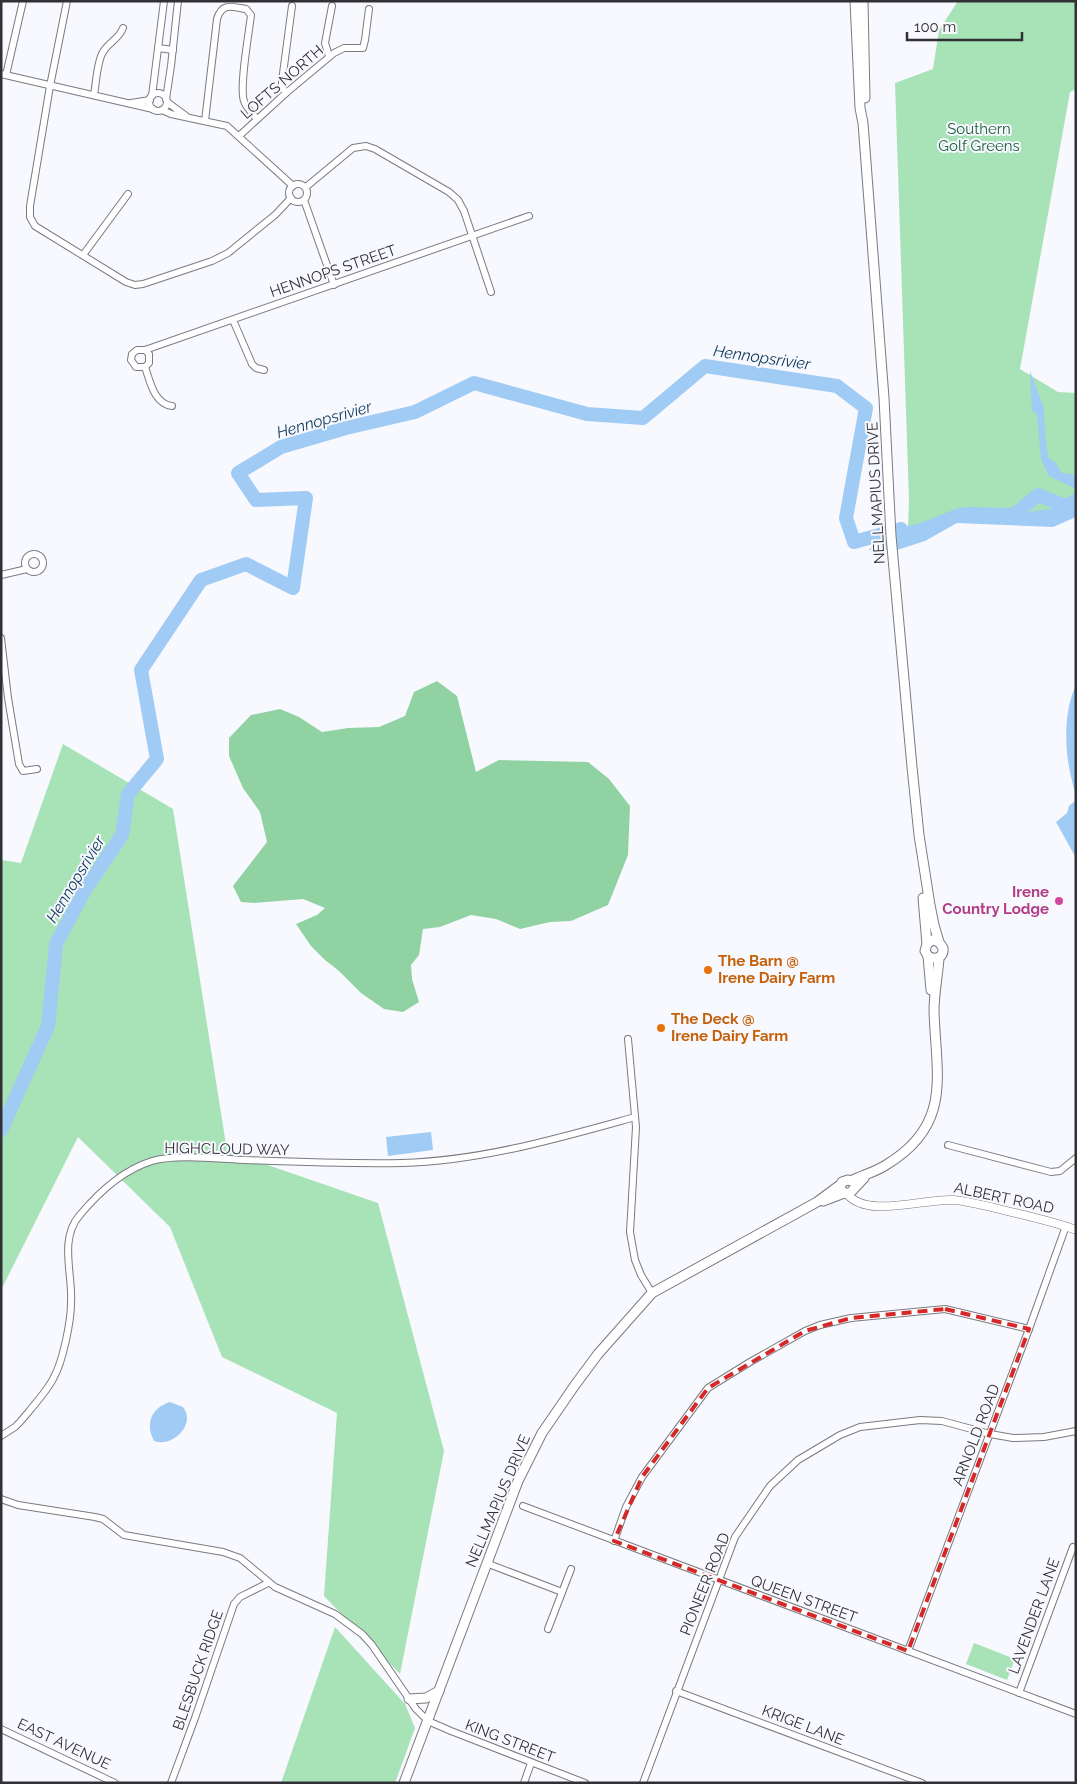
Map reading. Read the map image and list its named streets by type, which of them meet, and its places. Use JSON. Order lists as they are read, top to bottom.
{
  "streets": {
    "main road": ["NELLMAPIUS DRIVE"],
    "street": [
      "LOFTS NORTH",
      "HENNOPS STREET",
      "HIGHCLOUD WAY",
      "ALBERT ROAD",
      "ARNOLD ROAD",
      "PIONEER ROAD",
      "QUEEN STREET",
      "LAVENDER LANE",
      "BLESBUCK RIDGE",
      "KRIGE LANE",
      "KING STREET",
      "EAST AVENUE"
    ]
  },
  "crossings": [
    ["NELLMAPIUS DRIVE", "ALBERT ROAD"],
    ["NELLMAPIUS DRIVE", "KING STREET"],
    ["ALBERT ROAD", "ARNOLD ROAD"],
    ["ARNOLD ROAD", "PIONEER ROAD"],
    ["ARNOLD ROAD", "QUEEN STREET"],
    ["PIONEER ROAD", "QUEEN STREET"],
    ["PIONEER ROAD", "KRIGE LANE"],
    ["QUEEN STREET", "LAVENDER LANE"]
  ],
  "water": ["Hennopsrivier"],
  "parks": ["Southern Golf Greens"],
  "places": ["Irene Country Lodge", "The Barn @ Irene Dairy Farm", "The Deck @ Irene Dairy Farm"],
  "scale_bar": "100 m"
}
